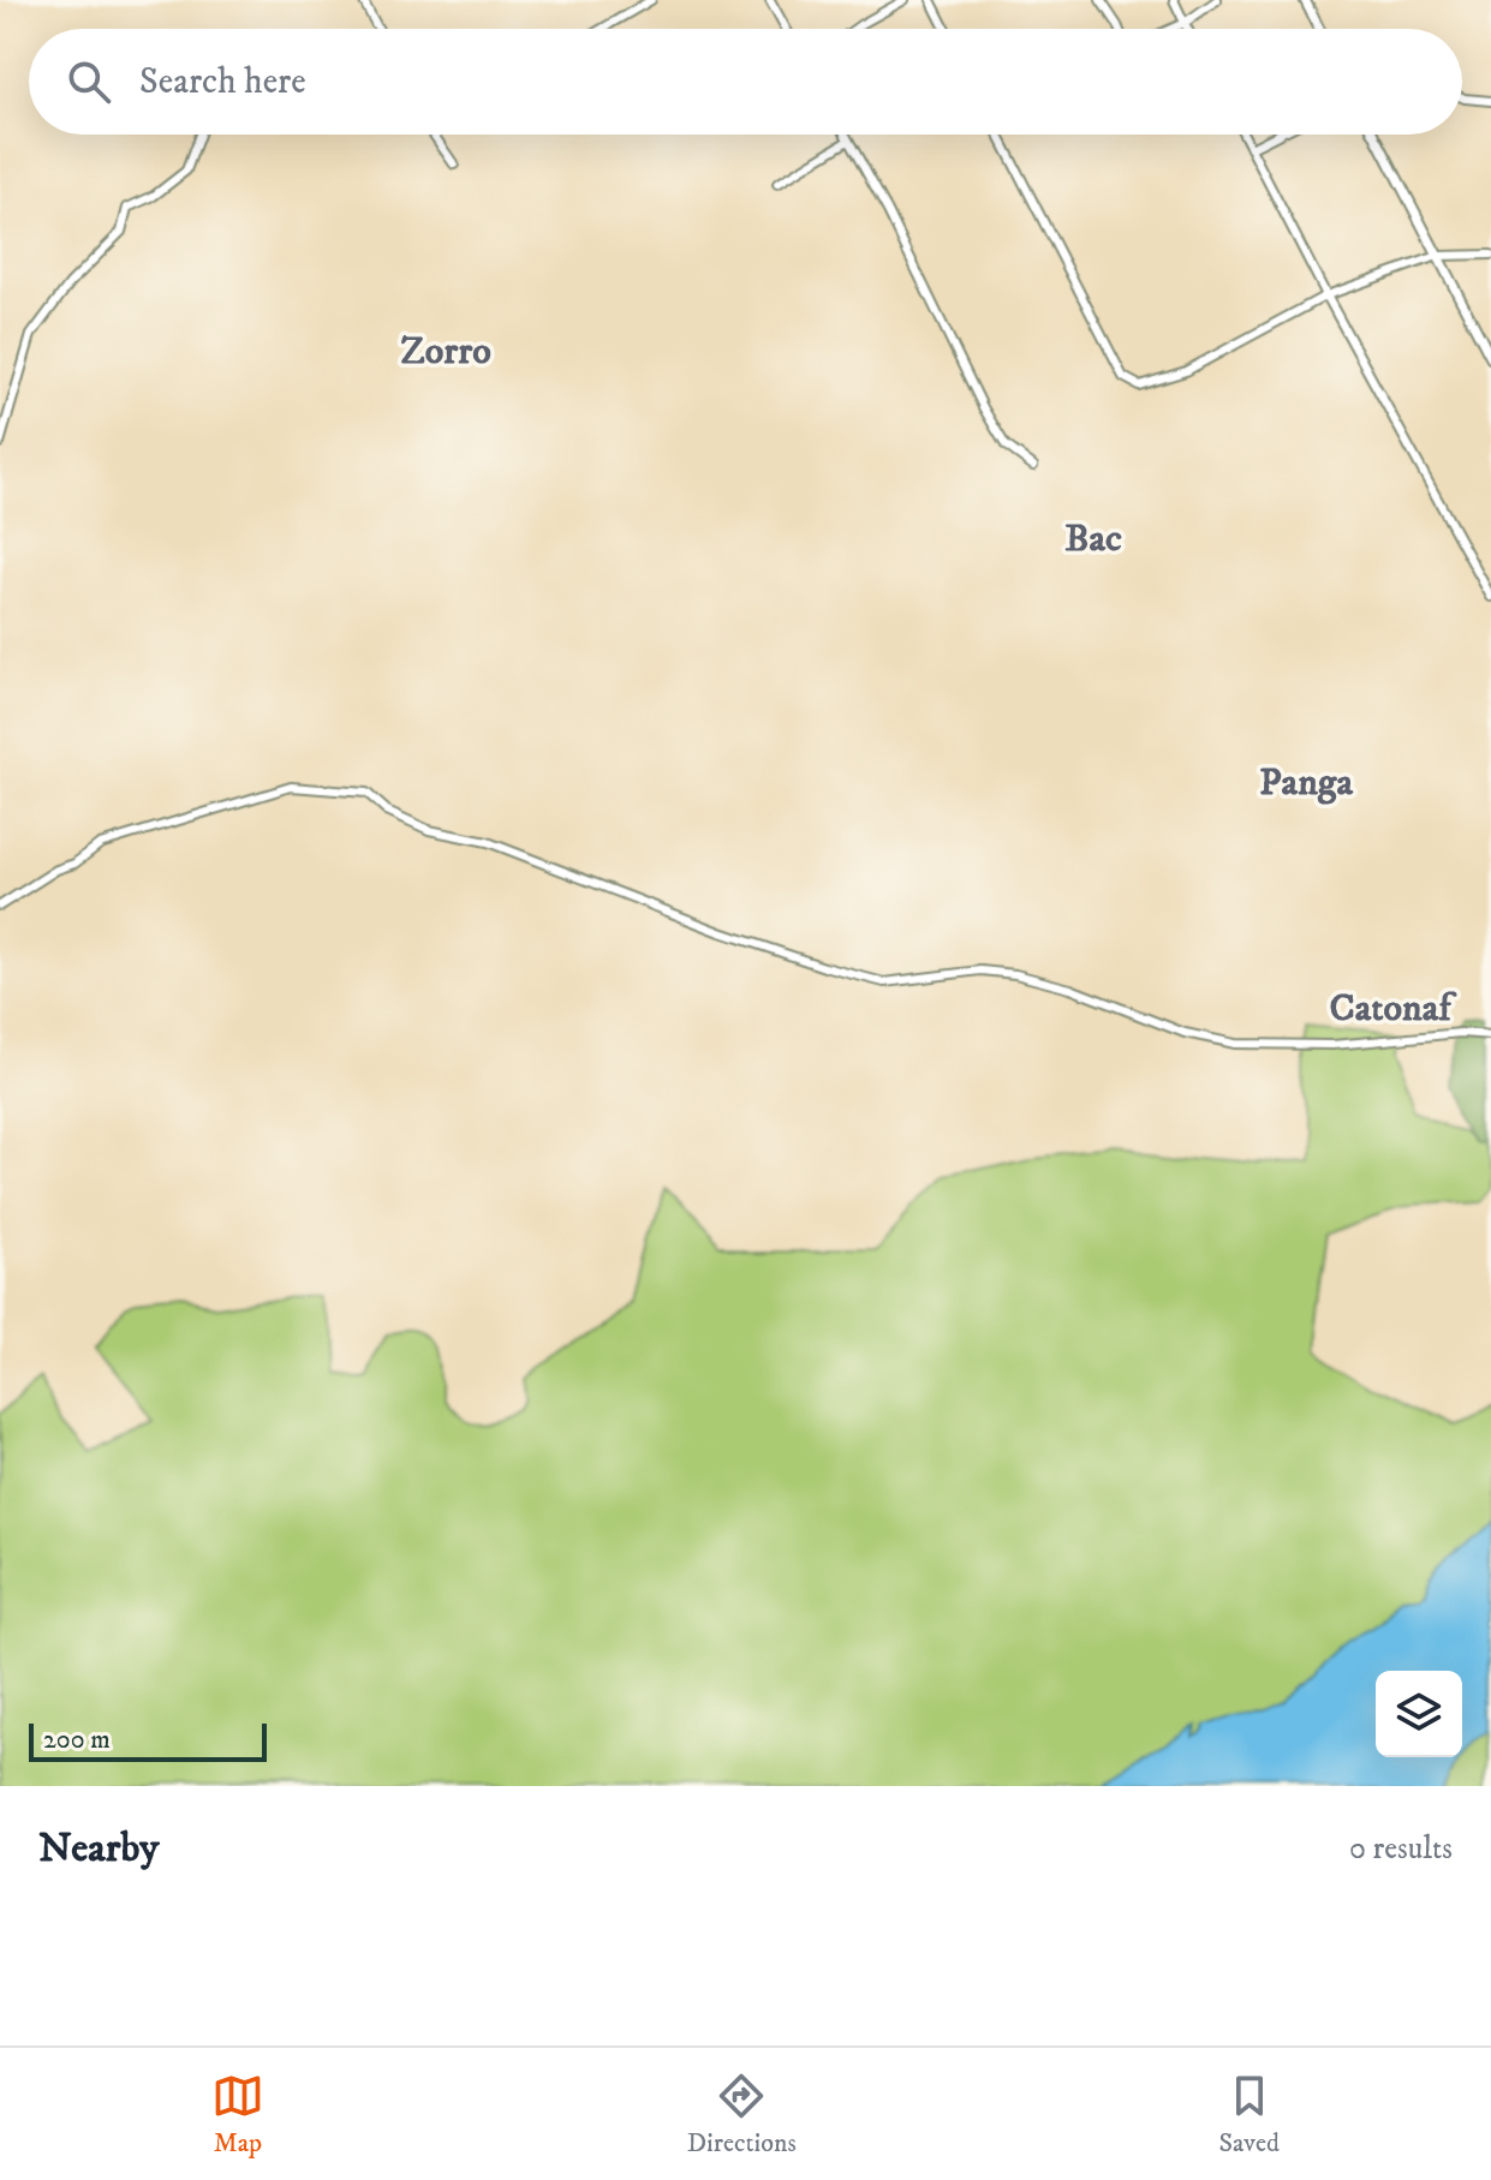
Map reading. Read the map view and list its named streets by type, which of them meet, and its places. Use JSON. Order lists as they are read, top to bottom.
{
  "districts": [
    "Zorro",
    "Bac",
    "Panga",
    "Catonaf"
  ],
  "scale_bar": "200 m",
  "page": {
    "search": "Search here",
    "scale": "200 m",
    "heading": ["Nearby", "0 results"],
    "nav": ["Map", "Directions", "Saved"]
  }
}
